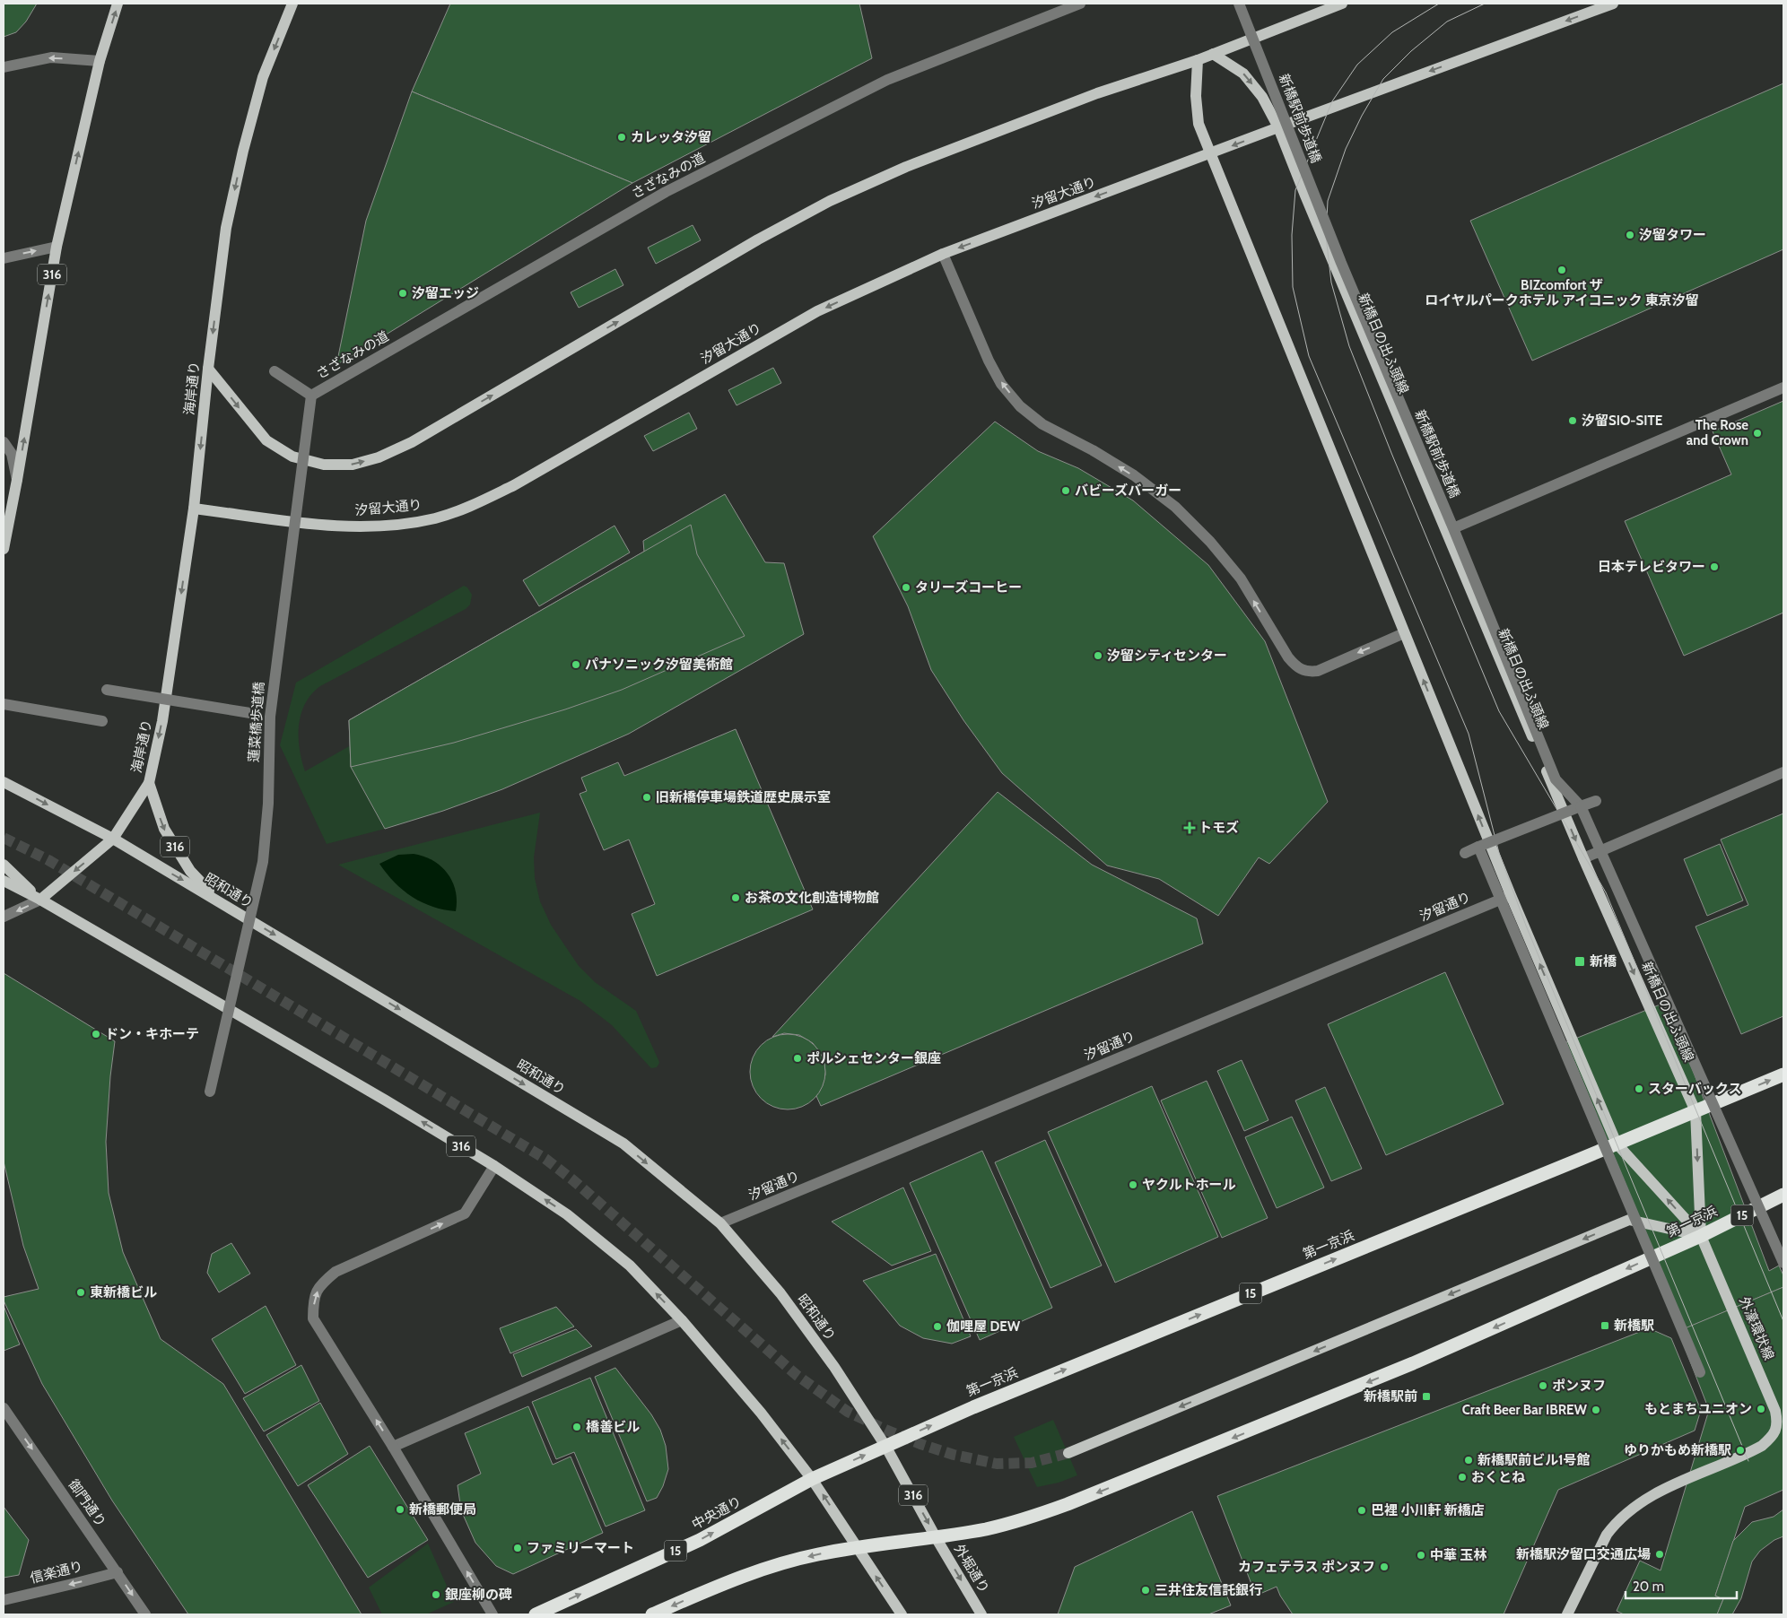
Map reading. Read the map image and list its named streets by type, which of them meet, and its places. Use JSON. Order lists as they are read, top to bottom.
{
  "streets": {
    "highway": ["15", "第一京浜", "中央通り"],
    "main road": [
      "汐留大通り",
      "316",
      "新橋日の出ふ頭線",
      "海岸通り",
      "昭和通り",
      "外濠環状線",
      "外堀通り"
    ],
    "street": [
      "新橋駅前歩道橋",
      "さざなみの道",
      "蓮菜橋歩道橋",
      "汐留通り",
      "御門通り",
      "信楽通り"
    ]
  },
  "crossings": [
    ["さざなみの道", "蓮菜橋歩道橋"],
    ["汐留大通り", "新橋日の出ふ頭線"],
    ["汐留大通り", "海岸通り"],
    ["316", "海岸通り"],
    ["316", "15"],
    ["316", "中央通り"],
    ["新橋日の出ふ頭線", "第一京浜"],
    ["新橋日の出ふ頭線", "外濠環状線"],
    ["海岸通り", "昭和通り"],
    ["昭和通り", "汐留通り"],
    ["昭和通り", "15"],
    ["昭和通り", "第一京浜"],
    ["昭和通り", "中央通り"],
    ["昭和通り", "外堀通り"],
    ["15", "第一京浜"],
    ["15", "外堀通り"],
    ["第一京浜", "外濠環状線"],
    ["第一京浜", "中央通り"],
    ["第一京浜", "外堀通り"],
    ["御門通り", "信楽通り"]
  ],
  "one_way": ["海岸通り", "御門通り", "信楽通り"],
  "places": {
    "other": [
      "カレッタ汐留",
      "汐留タワー",
      "BIZcomfort ザ ロイヤルパークホテル アイコニック 東京汐留",
      "汐留エッジ",
      "汐留SIO-SITE",
      "The Rose and Crown",
      "バビーズバーガー",
      "日本テレビタワー",
      "タリーズコーヒー",
      "汐留シティセンター",
      "パナソニック汐留美術館",
      "旧新橋停車場鉄道歴史展示室",
      "お茶の文化創造博物館",
      "ドン・キホーテ",
      "ポルシェセンター銀座",
      "スターバックス",
      "ヤクルトホール",
      "東新橋ビル",
      "伽哩屋 DEW",
      "ポンヌフ",
      "もとまちユニオン",
      "Craft Beer Bar IBREW",
      "橋善ビル",
      "ゆりかもめ新橋駅",
      "新橋駅前ビル1号館",
      "おくとね",
      "新橋郵便局",
      "巴裡 小川軒 新橋店",
      "ファミリーマート",
      "新橋駅汐留口交通広場",
      "中華 玉林",
      "カフェテラス ポンヌフ",
      "三井住友信託銀行",
      "銀座柳の碑"
    ],
    "health": ["トモズ"],
    "transit": ["新橋", "新橋駅", "新橋駅前"]
  },
  "scale_bar": "20 m"
}
